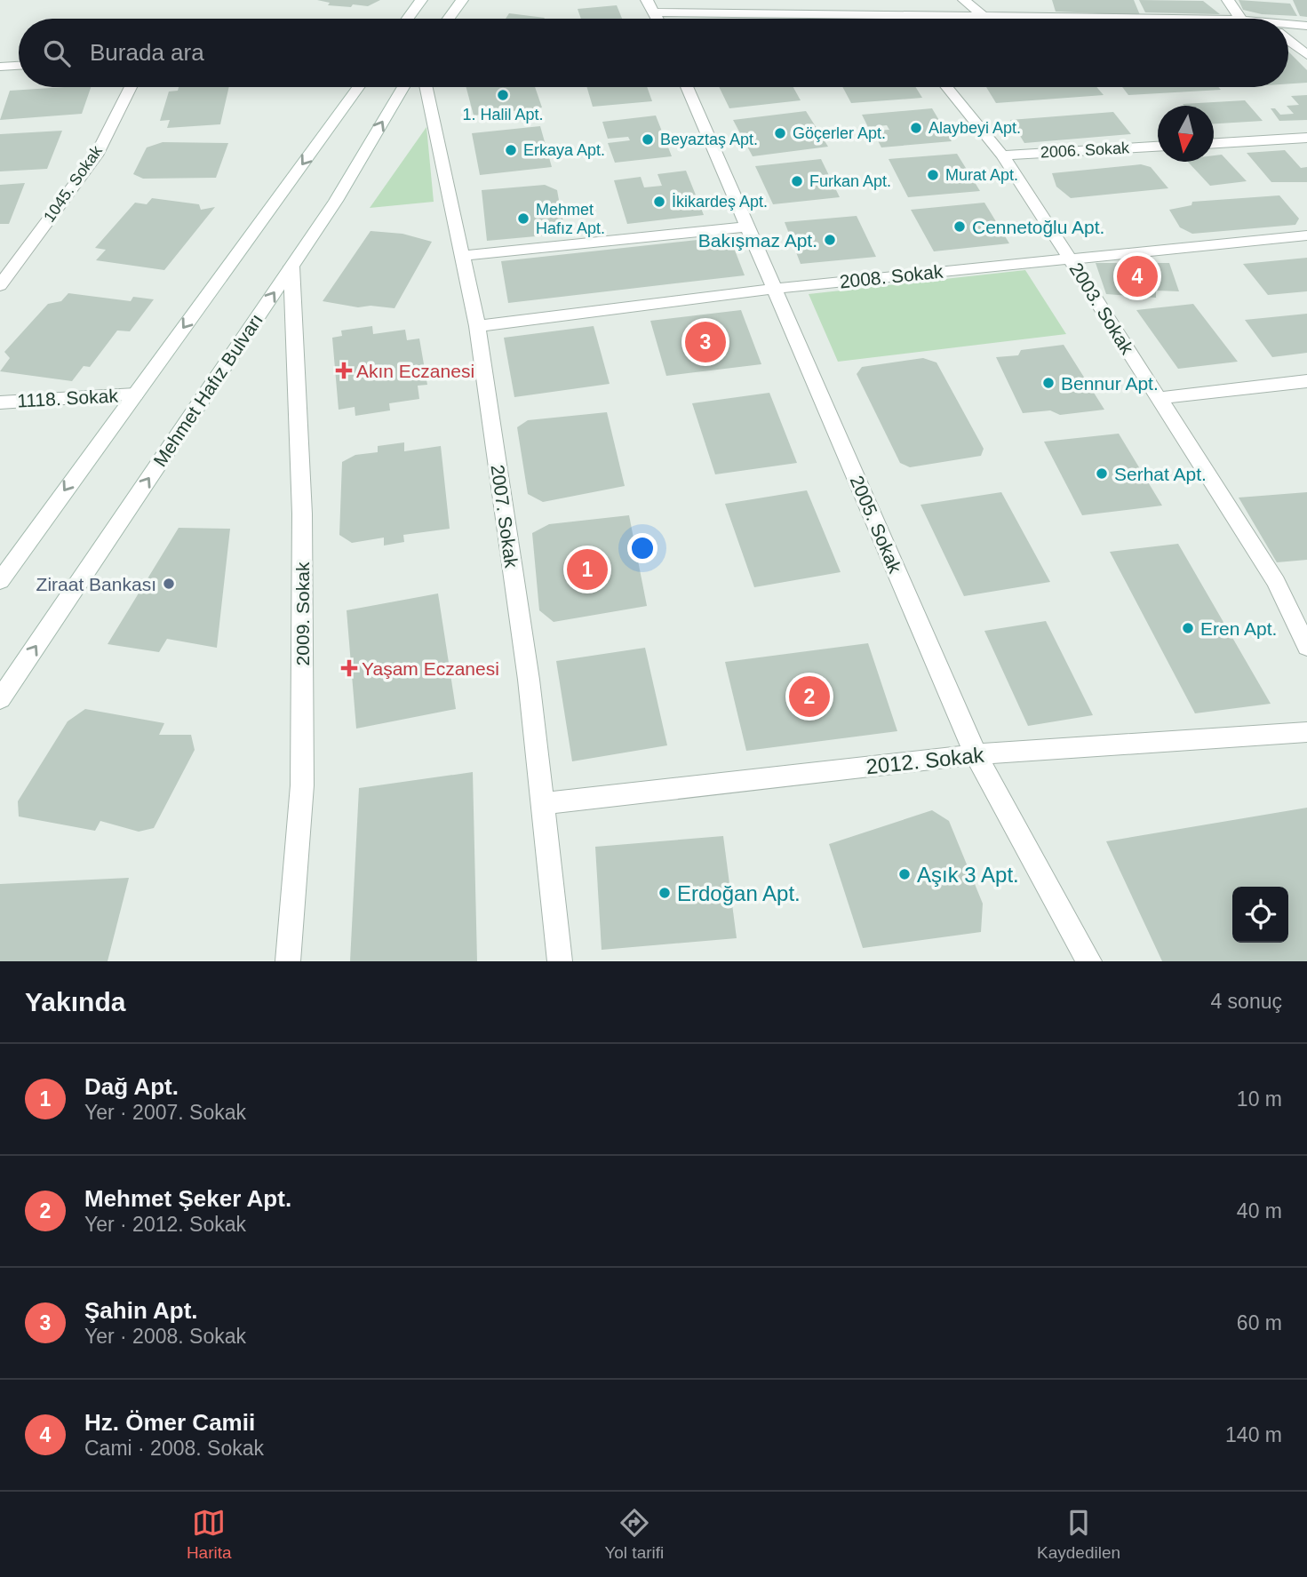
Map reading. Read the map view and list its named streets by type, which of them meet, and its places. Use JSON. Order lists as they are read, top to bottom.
{
  "streets": {
    "street": [
      "2006. Sokak",
      "1045. Sokak",
      "2008. Sokak",
      "2003. Sokak",
      "Mehmet Hafız Bulvarı",
      "1118. Sokak",
      "2007. Sokak",
      "2005. Sokak",
      "2009. Sokak",
      "2012. Sokak"
    ]
  },
  "crossings": [
    ["2006. Sokak", "2003. Sokak"],
    ["2008. Sokak", "2003. Sokak"],
    ["2008. Sokak", "2007. Sokak"],
    ["2008. Sokak", "2005. Sokak"],
    ["Mehmet Hafız Bulvarı", "2009. Sokak"],
    ["2007. Sokak", "2012. Sokak"],
    ["2005. Sokak", "2012. Sokak"]
  ],
  "places": {
    "other": [
      "1. Halil Apt.",
      "Alaybeyi Apt.",
      "Göçerler Apt.",
      "Beyaztaş Apt.",
      "Erkaya Apt.",
      "Murat Apt.",
      "Furkan Apt.",
      "İkikardeş Apt.",
      "Mehmet Hafız Apt.",
      "Cennetoğlu Apt.",
      "Bakışmaz Apt.",
      "Bennur Apt.",
      "Serhat Apt.",
      "Ziraat Bankası",
      "Eren Apt.",
      "Aşık 3 Apt.",
      "Erdoğan Apt."
    ],
    "health": ["Akın Eczanesi", "Yaşam Eczanesi"]
  },
  "north": "bottom",
  "page": {
    "search": "Burada ara",
    "pins": [
      "4",
      "3",
      "1",
      "2"
    ],
    "heading": ["Yakında", "4 sonuç"],
    "list": [
      {
        "mark": "1",
        "name": "Dağ Apt.",
        "note": "Yer · 2007. Sokak",
        "value": "10 m"
      },
      {
        "mark": "2",
        "name": "Mehmet Şeker Apt.",
        "note": "Yer · 2012. Sokak",
        "value": "40 m"
      },
      {
        "mark": "3",
        "name": "Şahin Apt.",
        "note": "Yer · 2008. Sokak",
        "value": "60 m"
      },
      {
        "mark": "4",
        "name": "Hz. Ömer Camii",
        "note": "Cami · 2008. Sokak",
        "value": "140 m"
      }
    ],
    "nav": ["Harita", "Yol tarifi", "Kaydedilen"]
  }
}
